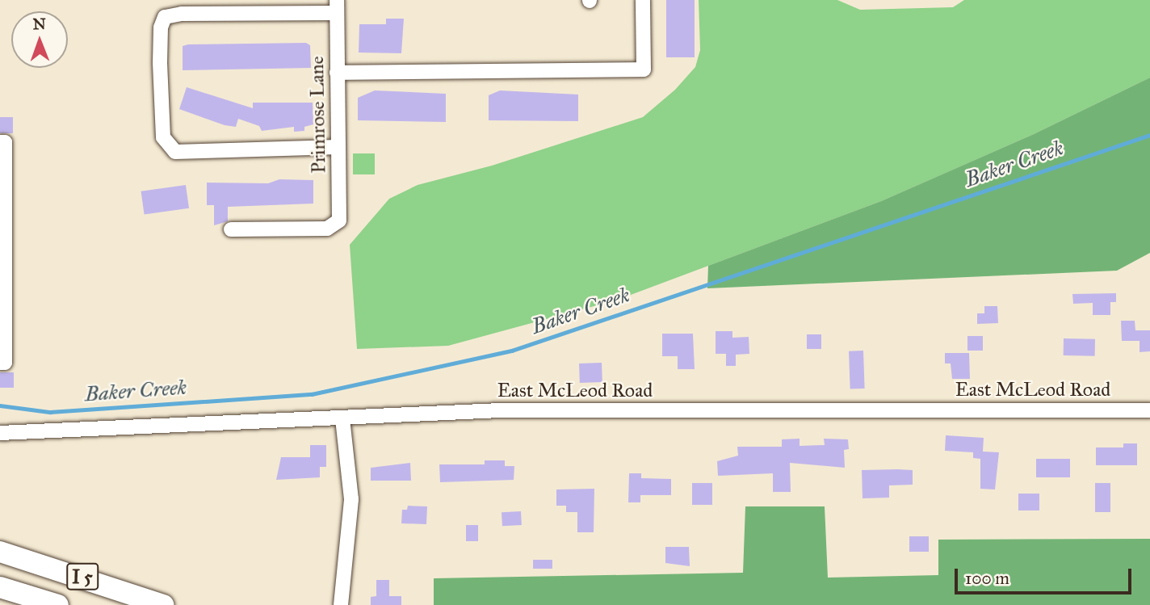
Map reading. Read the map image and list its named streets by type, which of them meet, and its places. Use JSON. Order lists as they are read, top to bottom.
{
  "streets": {
    "highway": ["I 5"],
    "street": ["Primrose Lane", "East McLeod Road"]
  },
  "water": ["Baker Creek"],
  "scale_bar": "100 m",
  "north": "top"
}
